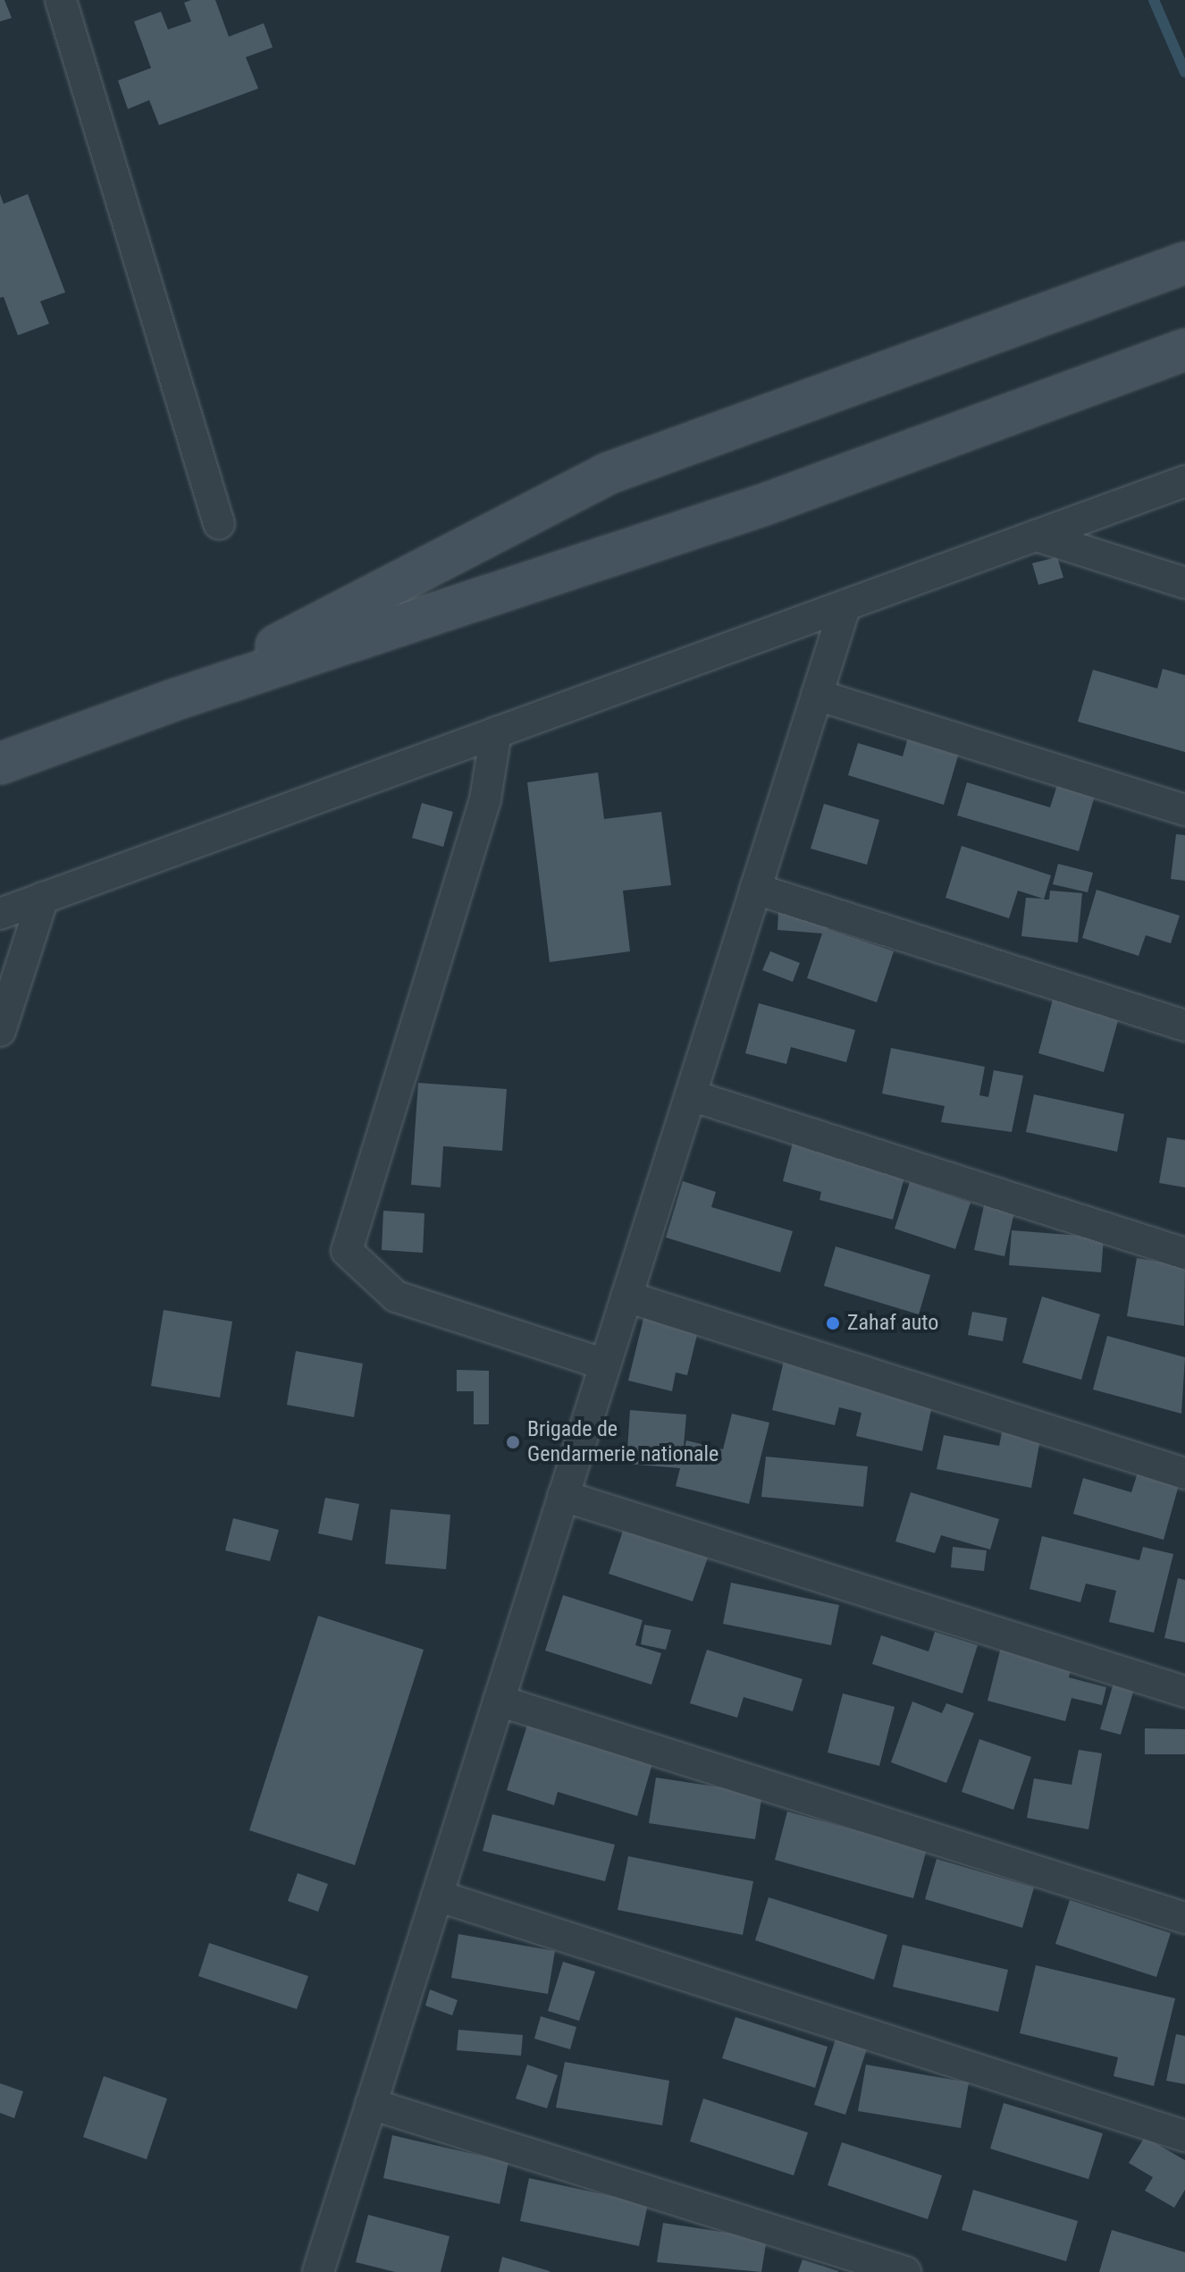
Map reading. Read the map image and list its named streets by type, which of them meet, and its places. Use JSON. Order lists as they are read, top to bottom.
{
  "places": ["Zahaf auto", "Brigade de Gendarmerie nationale"]
}
